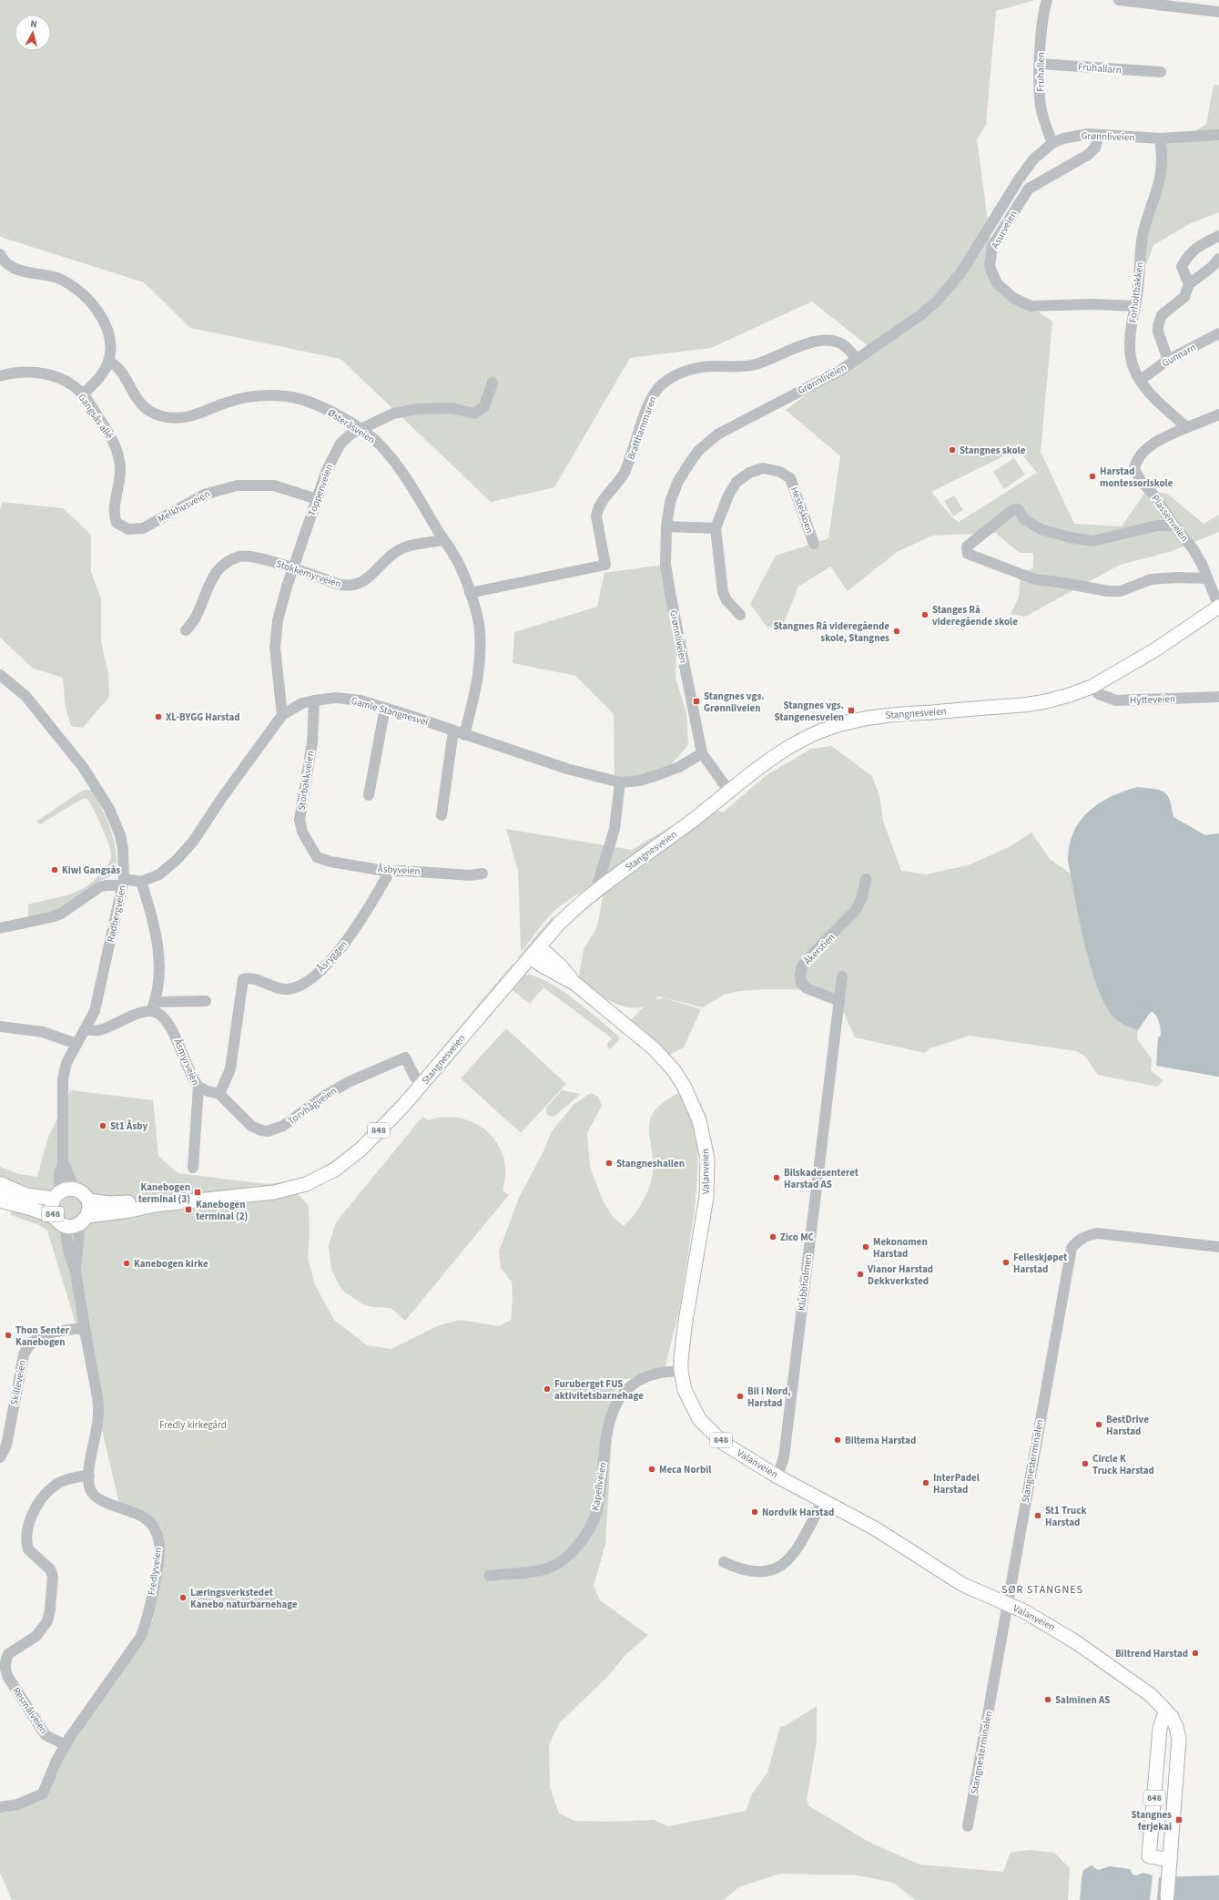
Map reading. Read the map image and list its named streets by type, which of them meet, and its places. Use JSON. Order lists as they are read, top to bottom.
{
  "streets": {
    "main road": ["Stangnesveien", "848", "Valanveien"],
    "street": [
      "Fruhallarn",
      "Fruhallen",
      "Grønnliveien",
      "Asurveien",
      "Forholtbakken",
      "Gunnarn",
      "Gangsås allé",
      "Østeråsveien",
      "Bratthammaren",
      "Toppenveien",
      "Melkhusveien",
      "Hesteskoen",
      "Plassenveien",
      "Stokkemyrveien",
      "Hytteveien",
      "Gamle Stangnesvei",
      "Storbakkveien",
      "Åsbyveien",
      "Rødbergveien",
      "Åkerstien",
      "Åsryggen",
      "Åsmyrveien",
      "Torvhågveien",
      "Klubbholmen",
      "Skilleveien",
      "Stangnesterminalen",
      "Kapellveien",
      "Fredlyveien",
      "Resmålveien"
    ]
  },
  "crossings": [
    ["Fruhallarn", "Fruhallen"],
    ["Fruhallen", "Grønnliveien"],
    ["Grønnliveien", "Asurveien"],
    ["Grønnliveien", "Forholtbakken"],
    ["Grønnliveien", "Bratthammaren"],
    ["Grønnliveien", "Gamle Stangnesvei"],
    ["Grønnliveien", "Stangnesveien"],
    ["Asurveien", "Forholtbakken"],
    ["Forholtbakken", "Gunnarn"],
    ["Forholtbakken", "Plassenveien"],
    ["Gangsås allé", "Melkhusveien"],
    ["Østeråsveien", "Toppenveien"],
    ["Østeråsveien", "Stokkemyrveien"],
    ["Toppenveien", "Melkhusveien"],
    ["Toppenveien", "Stokkemyrveien"],
    ["Toppenveien", "Gamle Stangnesvei"],
    ["Plassenveien", "Stangnesveien"],
    ["Hytteveien", "Stangnesveien"],
    ["Gamle Stangnesvei", "Storbakkveien"],
    ["Stangnesveien", "Rødbergveien"],
    ["Stangnesveien", "Torvhågveien"],
    ["Stangnesveien", "848"],
    ["Stangnesveien", "Valanveien"],
    ["Stangnesveien", "Fredlyveien"],
    ["Storbakkveien", "Åsbyveien"],
    ["Åsbyveien", "Åsryggen"],
    ["Rødbergveien", "848"],
    ["Rødbergveien", "Fredlyveien"],
    ["Åkerstien", "Klubbholmen"],
    ["Åsryggen", "Torvhågveien"],
    ["Åsmyrveien", "Torvhågveien"],
    ["848", "Valanveien"],
    ["848", "Fredlyveien"],
    ["Valanveien", "Klubbholmen"],
    ["Valanveien", "Stangnesterminalen"],
    ["Valanveien", "Kapellveien"],
    ["Skilleveien", "Fredlyveien"],
    ["Fredlyveien", "Resmålveien"]
  ],
  "districts": ["SØR STANGNES"],
  "parks": ["Fredly kirkegård"],
  "places": {
    "other": [
      "Stangnes skole",
      "Harstad montessoriskole",
      "Stanges Rå videregående skole",
      "Stangnes Rå videregående skole, Stangnes",
      "XL-BYGG Harstad",
      "Kiwi Gangsås",
      "St1 Åsby",
      "Stangneshallen",
      "Bilskadesenteret Harstad AS",
      "Zico MC",
      "Mekonomen Harstad",
      "Felleskjøpet Harstad",
      "Kanebogen kirke",
      "Vianor Harstad Dekkverksted",
      "Thon Senter Kanebogen",
      "Furuberget FUS aktivitetsbarnehage",
      "Bil i Nord, Harstad",
      "BestDrive Harstad",
      "Biltema Harstad",
      "Circle K Truck Harstad",
      "Meca Norbil",
      "InterPadel Harstad",
      "Nordvik Harstad",
      "St1 Truck Harstad",
      "Læringsverkstedet Kanebo naturbarnehage",
      "Biltrend Harstad",
      "Salminen AS"
    ],
    "transit": [
      "Stangnes vgs. Grønnliveien",
      "Stangnes vgs. Stangenesveien",
      "Kanebogen terminal (3)",
      "Kanebogen terminal (2)",
      "Stangnes ferjekai"
    ]
  },
  "north": "top"
}
